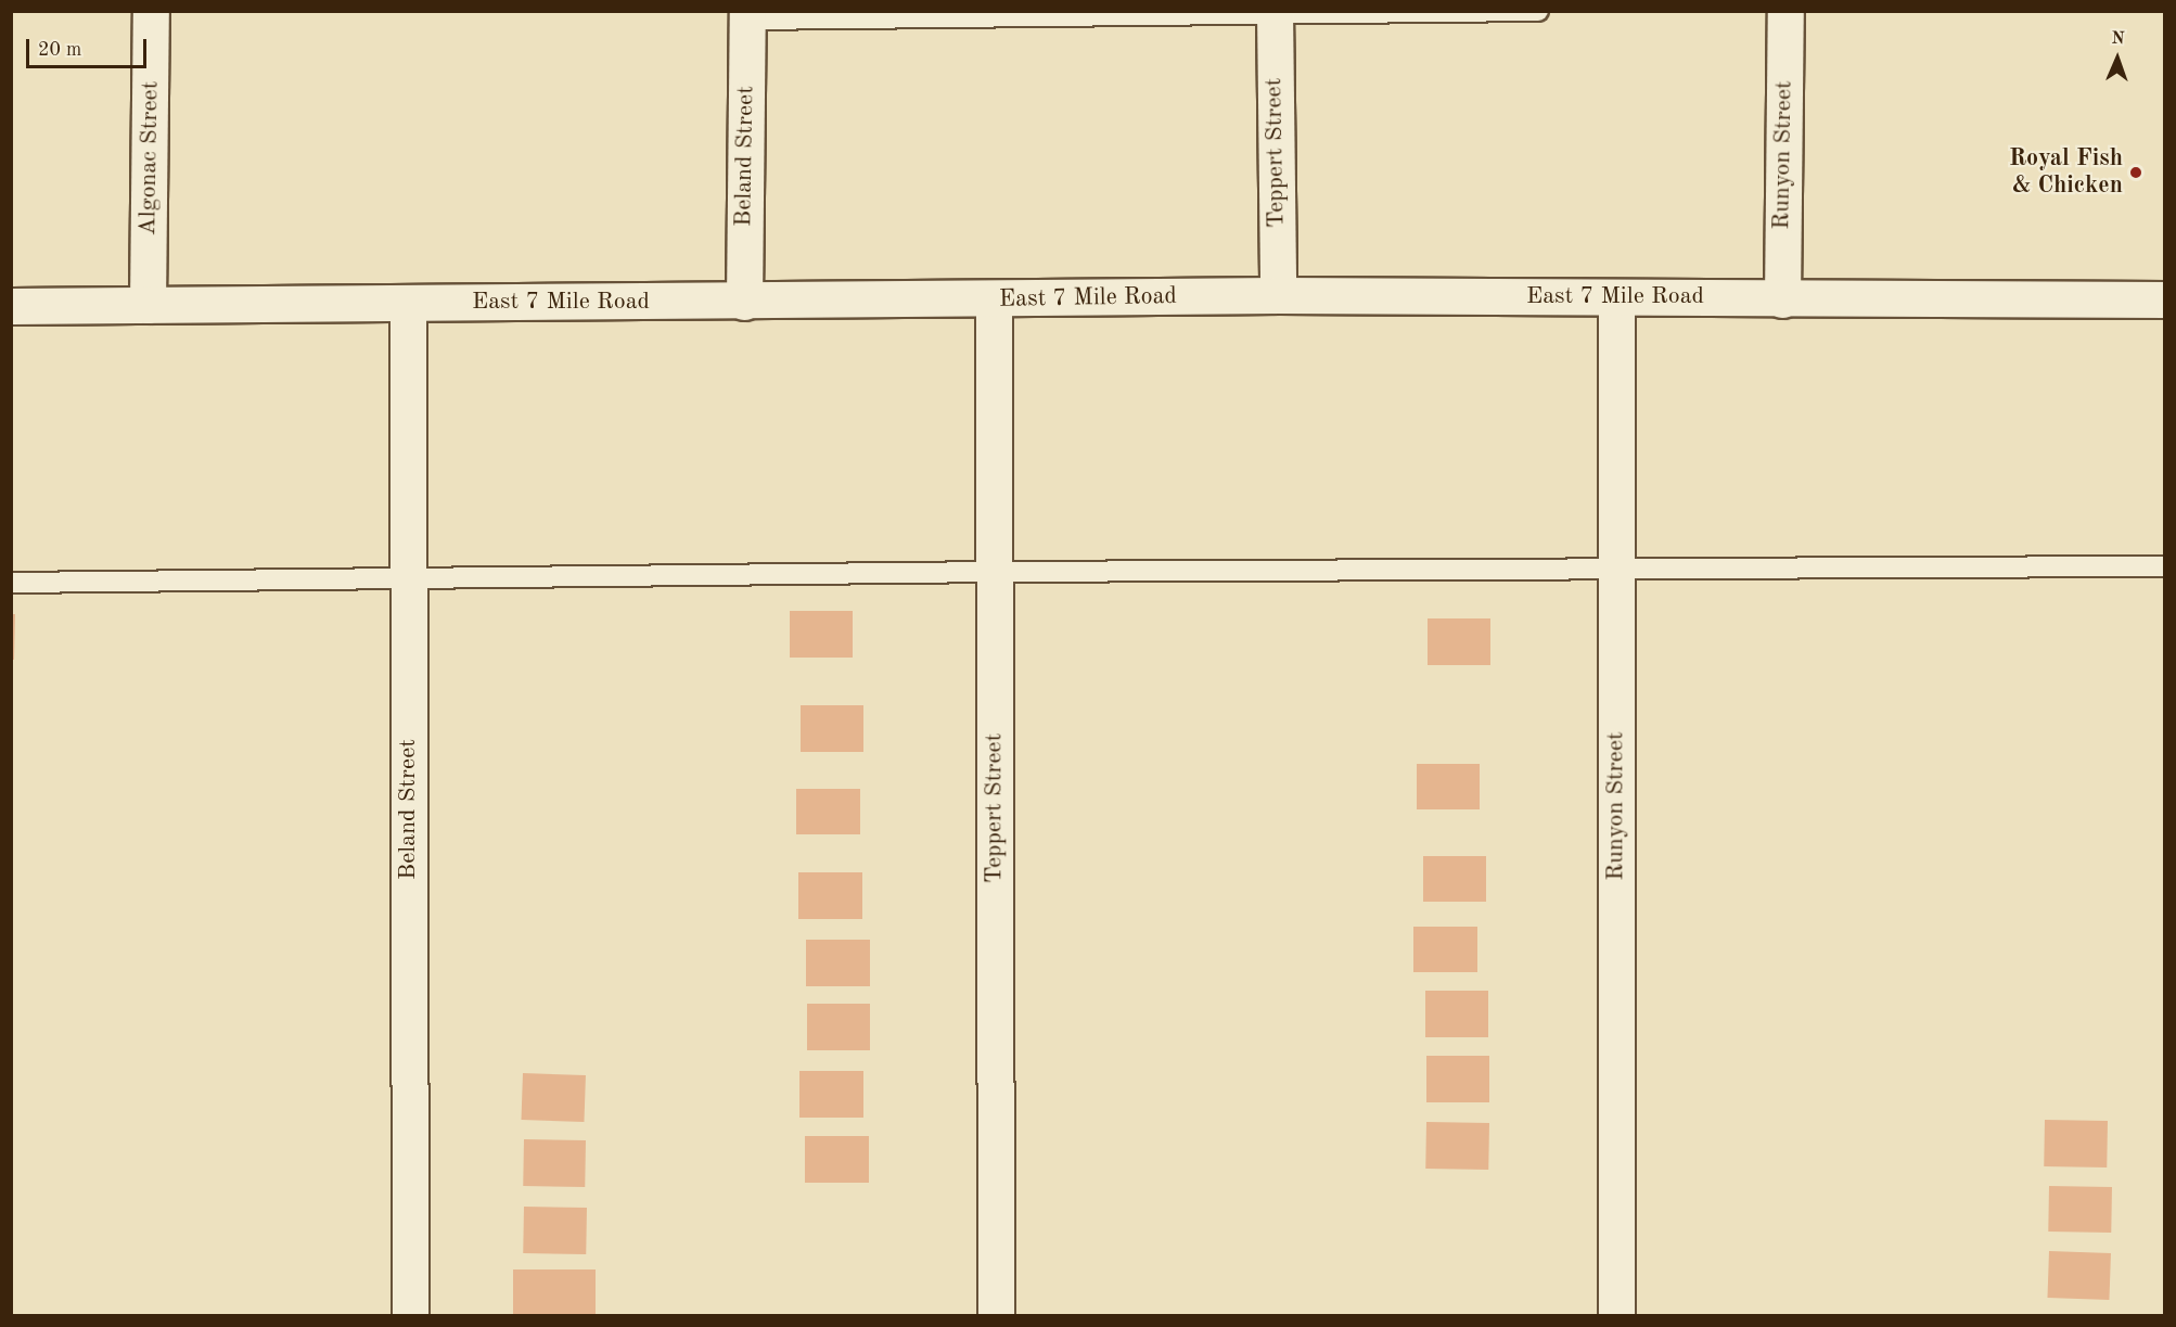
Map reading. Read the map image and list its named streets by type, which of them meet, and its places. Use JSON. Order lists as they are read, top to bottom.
{
  "streets": {
    "street": [
      "Teppert Street",
      "Runyon Street",
      "Beland Street",
      "Algonac Street",
      "East 7 Mile Road"
    ]
  },
  "crossings": [
    ["Teppert Street", "East 7 Mile Road"],
    ["Runyon Street", "East 7 Mile Road"],
    ["Beland Street", "East 7 Mile Road"],
    ["Algonac Street", "East 7 Mile Road"]
  ],
  "places": ["Royal Fish & Chicken"],
  "scale_bar": "20 m",
  "north": "top"
}
